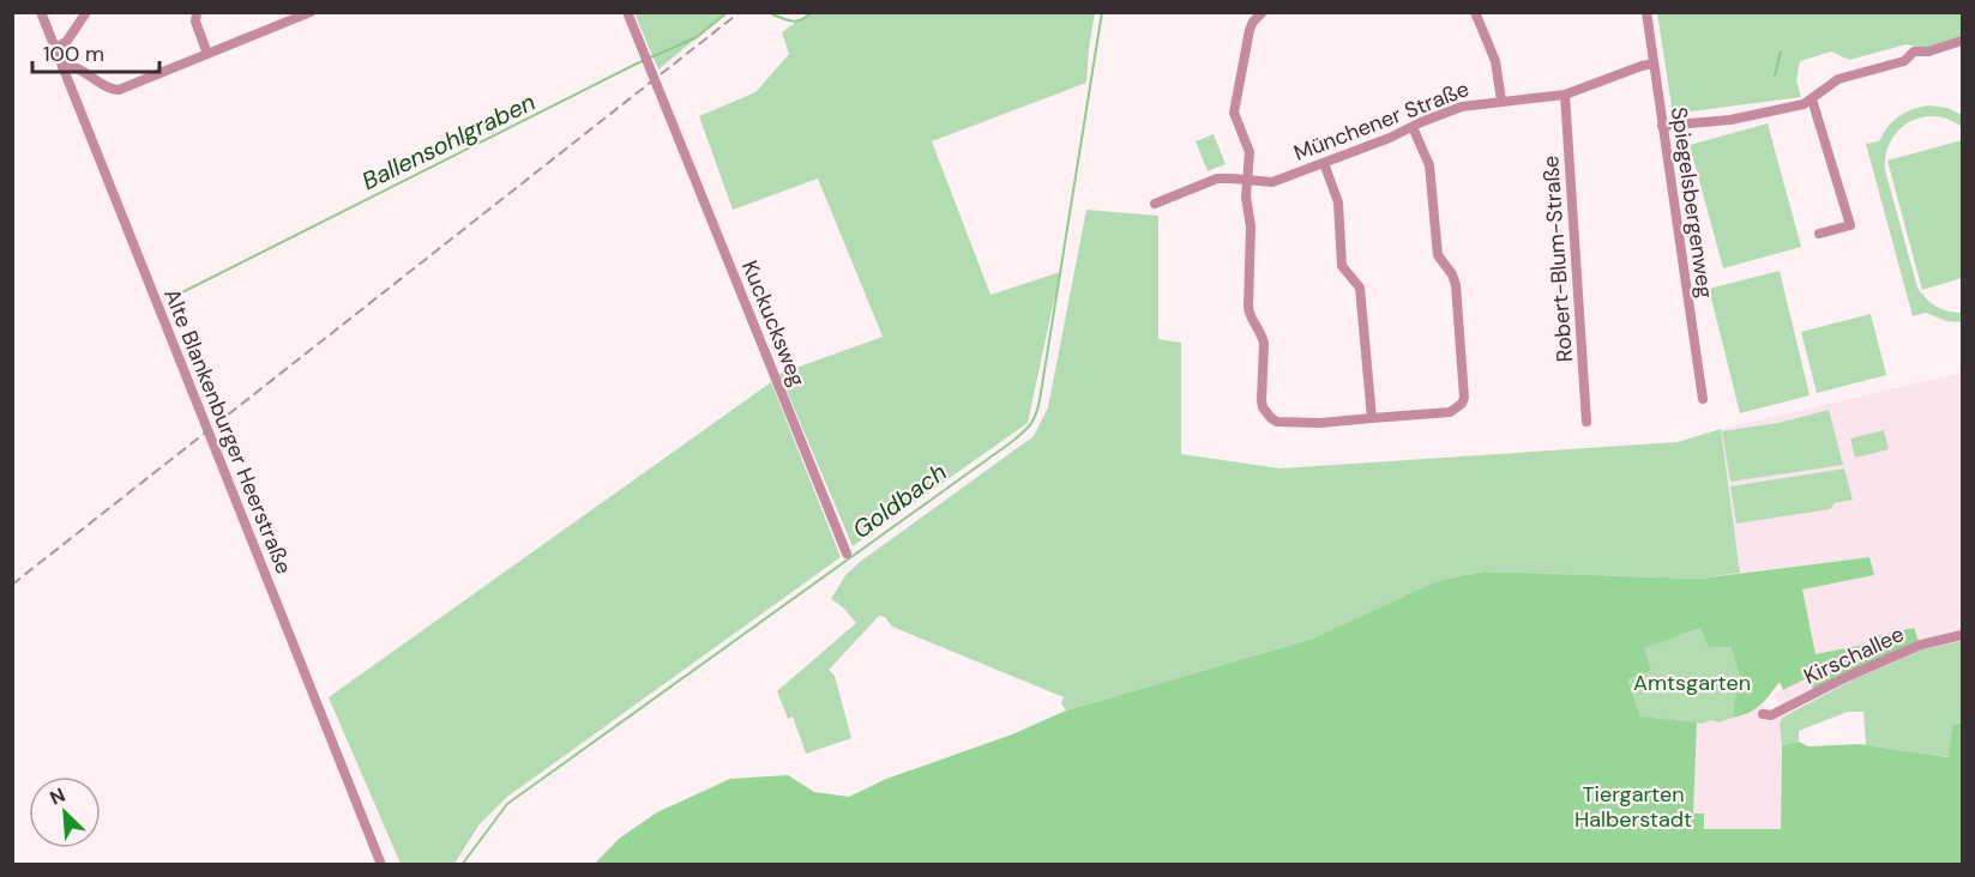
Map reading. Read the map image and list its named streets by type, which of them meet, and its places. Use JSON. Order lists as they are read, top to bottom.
{
  "streets": {
    "street": [
      "Münchener Straße",
      "Spiegelsbergenweg",
      "Robert-Blum-Straße",
      "Kuckucksweg",
      "Alte Blankenburger Heerstraße",
      "Kirschallee"
    ]
  },
  "crossings": [
    ["Münchener Straße", "Spiegelsbergenweg"],
    ["Münchener Straße", "Robert-Blum-Straße"]
  ],
  "water": ["Ballensohlgraben", "Goldbach"],
  "parks": ["Amtsgarten", "Tiergarten Halberstadt"],
  "scale_bar": "100 m",
  "north": "top left"
}
